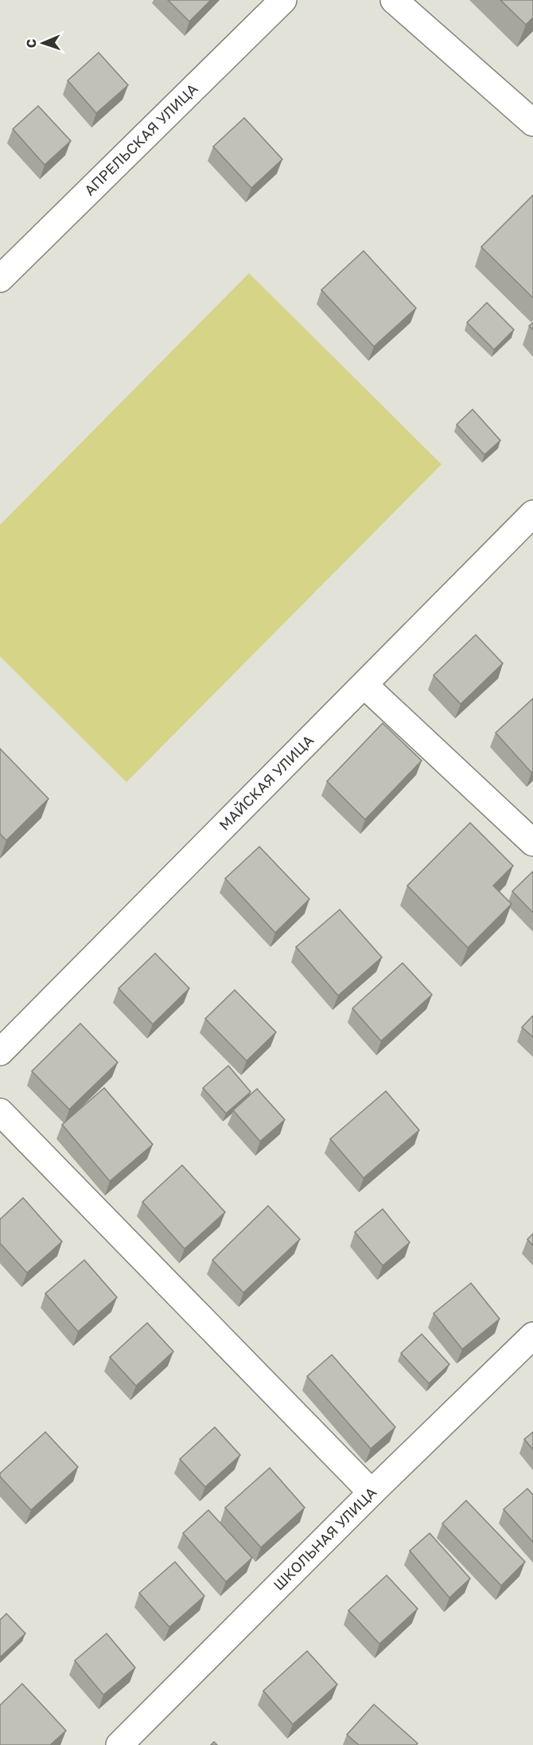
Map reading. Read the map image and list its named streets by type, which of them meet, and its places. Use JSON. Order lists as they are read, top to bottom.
{
  "streets": {
    "street": ["АПРЕЛЬСКАЯ УЛИЦА", "МАЙСКАЯ УЛИЦА", "ШКОЛЬНАЯ УЛИЦА"]
  },
  "north": "left"
}
